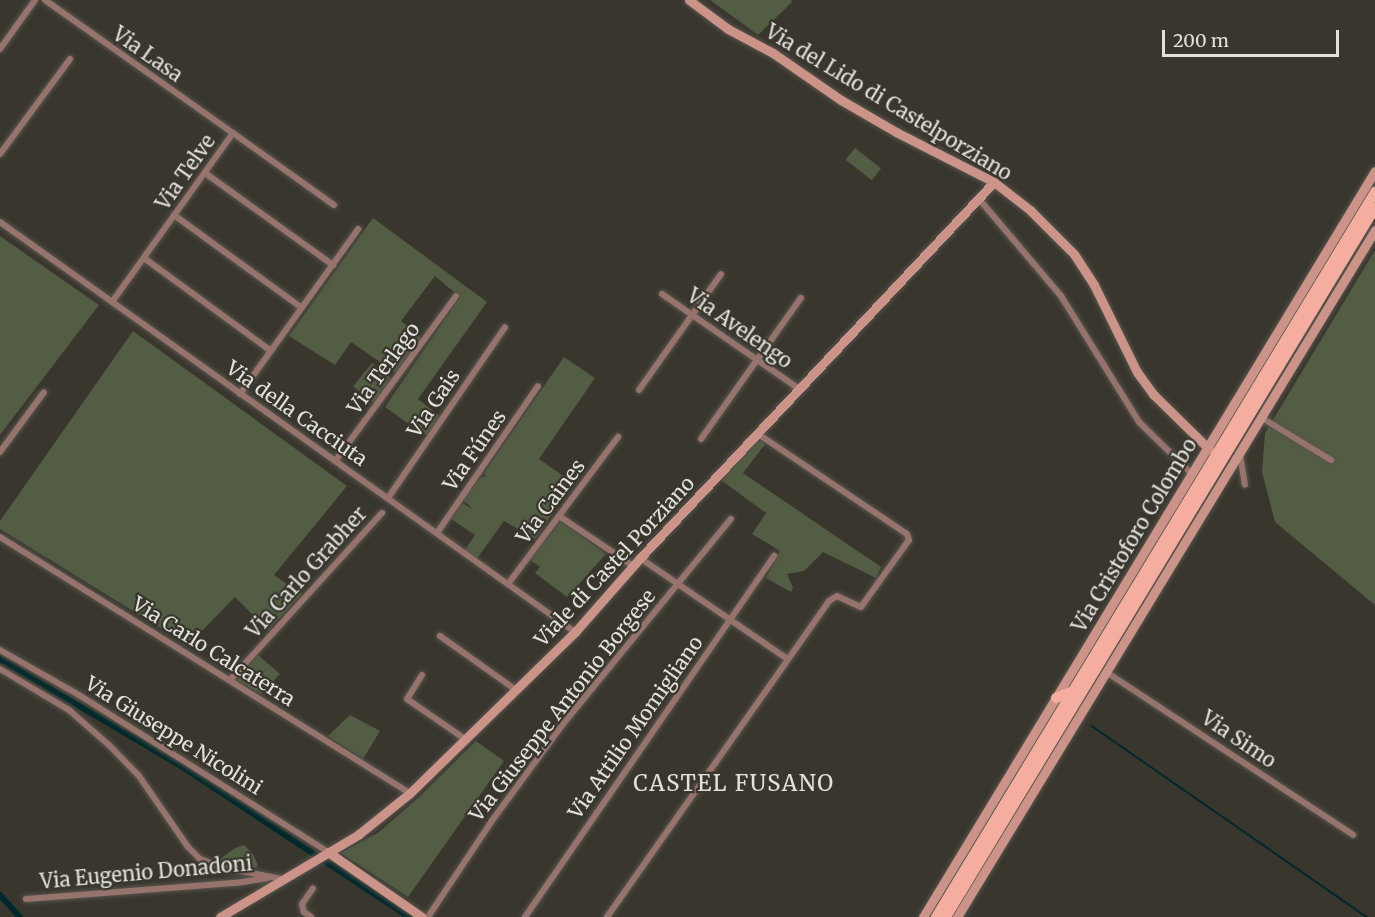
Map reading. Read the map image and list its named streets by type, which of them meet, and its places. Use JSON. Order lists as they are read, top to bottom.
{
  "streets": {
    "main road": ["Via Cristoforo Colombo"],
    "street": [
      "Via Lasa",
      "Via del Lido di Castelporziano",
      "Via Telve",
      "Via Avelengo",
      "Via Terlago",
      "Via Gais",
      "Via della Cacciuta",
      "Via Fúnes",
      "Via Caines",
      "Viale di Castel Porziano",
      "Via Carlo Grabher",
      "Via Carlo Calcaterra",
      "Via Giuseppe Antonio Borgese",
      "Via Attilio Momigliano",
      "Via Giuseppe Nicolini",
      "Via Simo",
      "Via Eugenio Donadoni"
    ]
  },
  "crossings": [
    ["Via Lasa", "Via Telve"],
    ["Via del Lido di Castelporziano", "Via Cristoforo Colombo"],
    ["Via del Lido di Castelporziano", "Viale di Castel Porziano"],
    ["Via Telve", "Via della Cacciuta"],
    ["Via Avelengo", "Viale di Castel Porziano"],
    ["Via Terlago", "Via della Cacciuta"],
    ["Via Gais", "Via della Cacciuta"],
    ["Via della Cacciuta", "Via Fúnes"],
    ["Via della Cacciuta", "Via Caines"],
    ["Via della Cacciuta", "Viale di Castel Porziano"],
    ["Viale di Castel Porziano", "Via Carlo Calcaterra"],
    ["Viale di Castel Porziano", "Via Giuseppe Nicolini"],
    ["Via Carlo Grabher", "Via Carlo Calcaterra"]
  ],
  "districts": ["CASTEL FUSANO"],
  "scale_bar": "200 m"
}
